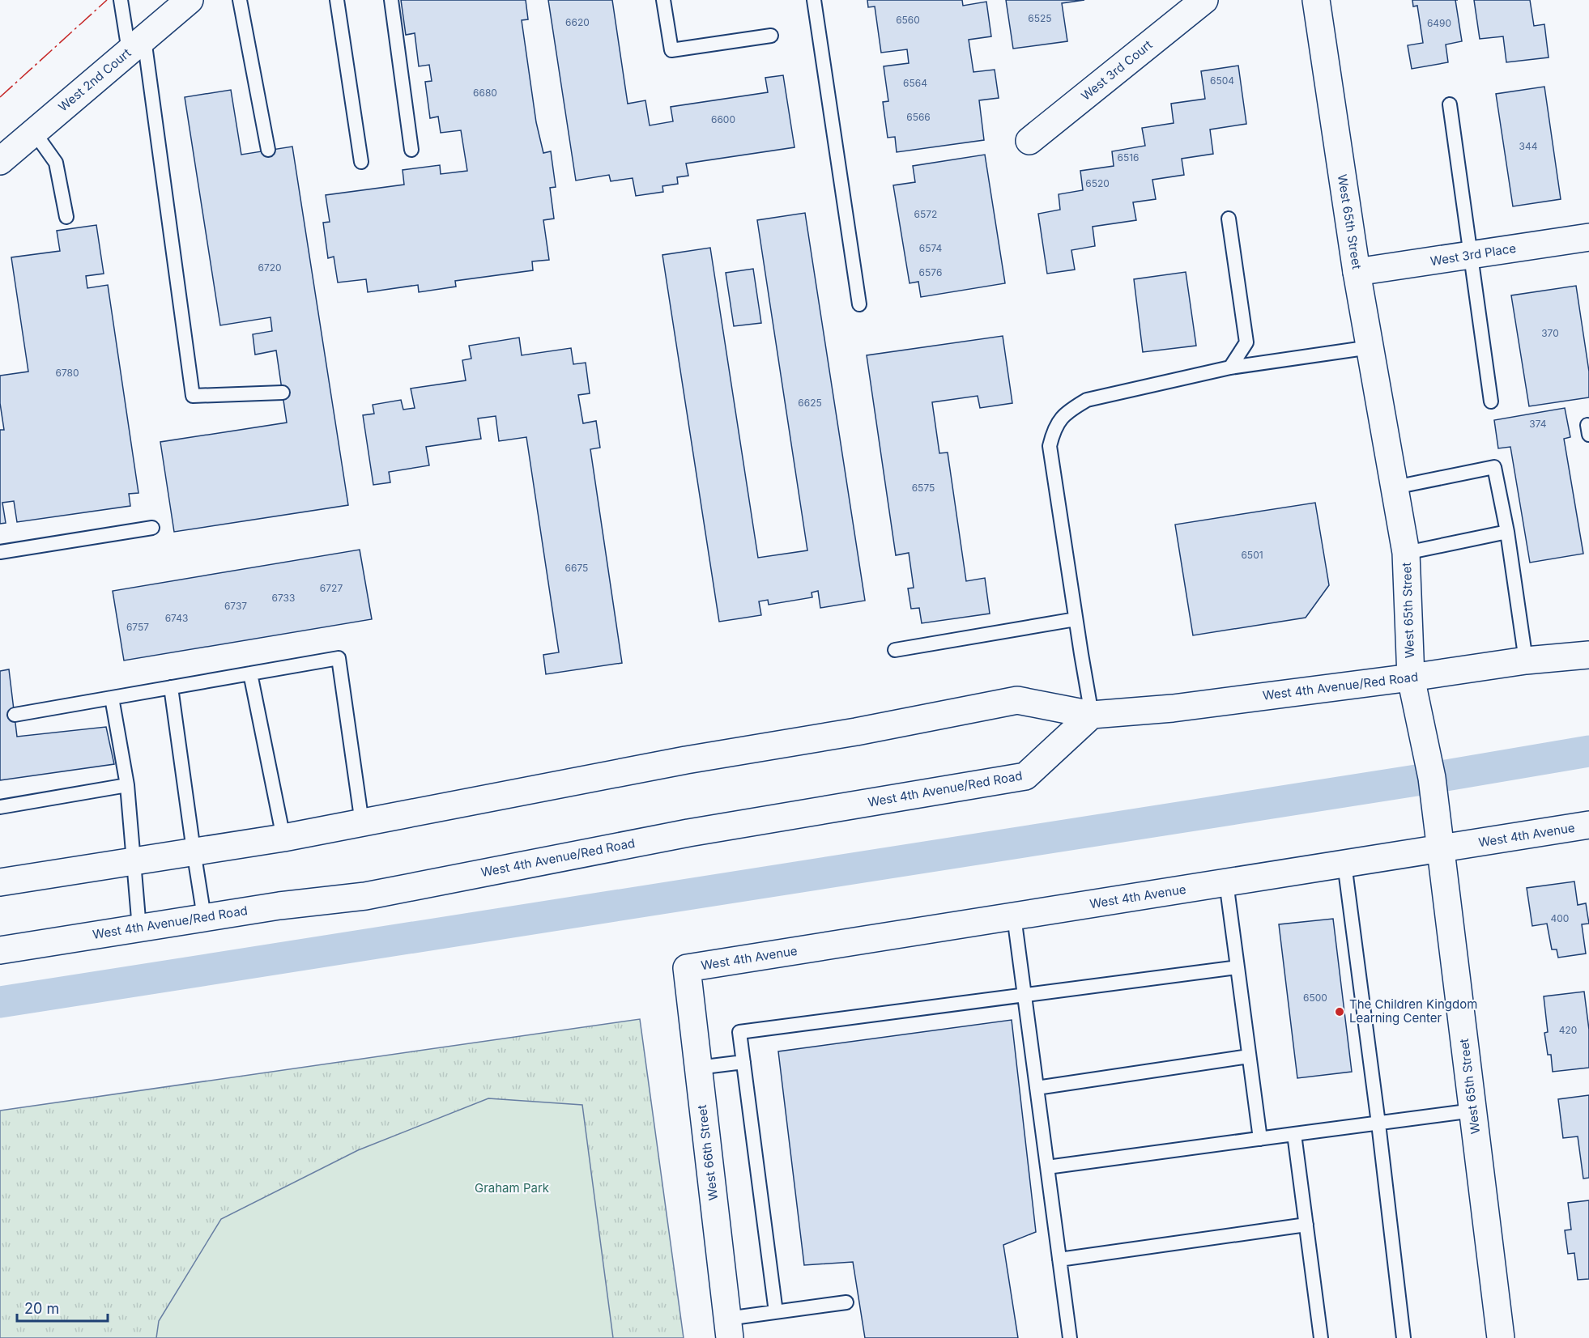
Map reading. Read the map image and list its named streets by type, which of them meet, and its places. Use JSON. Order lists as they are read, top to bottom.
{
  "streets": {
    "street": [
      "West 3rd Court",
      "West 2nd Court",
      "West 65th Street",
      "West 3rd Place",
      "West 4th Avenue/Red Road",
      "West 4th Avenue",
      "West 66th Street"
    ]
  },
  "crossings": [
    ["West 65th Street", "West 3rd Place"],
    ["West 65th Street", "West 4th Avenue/Red Road"],
    ["West 65th Street", "West 4th Avenue"],
    ["West 4th Avenue", "West 66th Street"]
  ],
  "parks": ["Graham Park"],
  "places": ["The Children Kingdom Learning Center"],
  "house_numbers": [
    "6525",
    "6560",
    "6620",
    "6490",
    "6504",
    "6564",
    "6680",
    "6566",
    "6600",
    "344",
    "6516",
    "6520",
    "6572",
    "6574",
    "6720",
    "6576",
    "370",
    "6780",
    "6625",
    "374",
    "6575",
    "6501",
    "6675",
    "6727",
    "6733",
    "6737",
    "6743",
    "6757",
    "400",
    "6500",
    "420"
  ],
  "scale_bar": "20 m"
}
